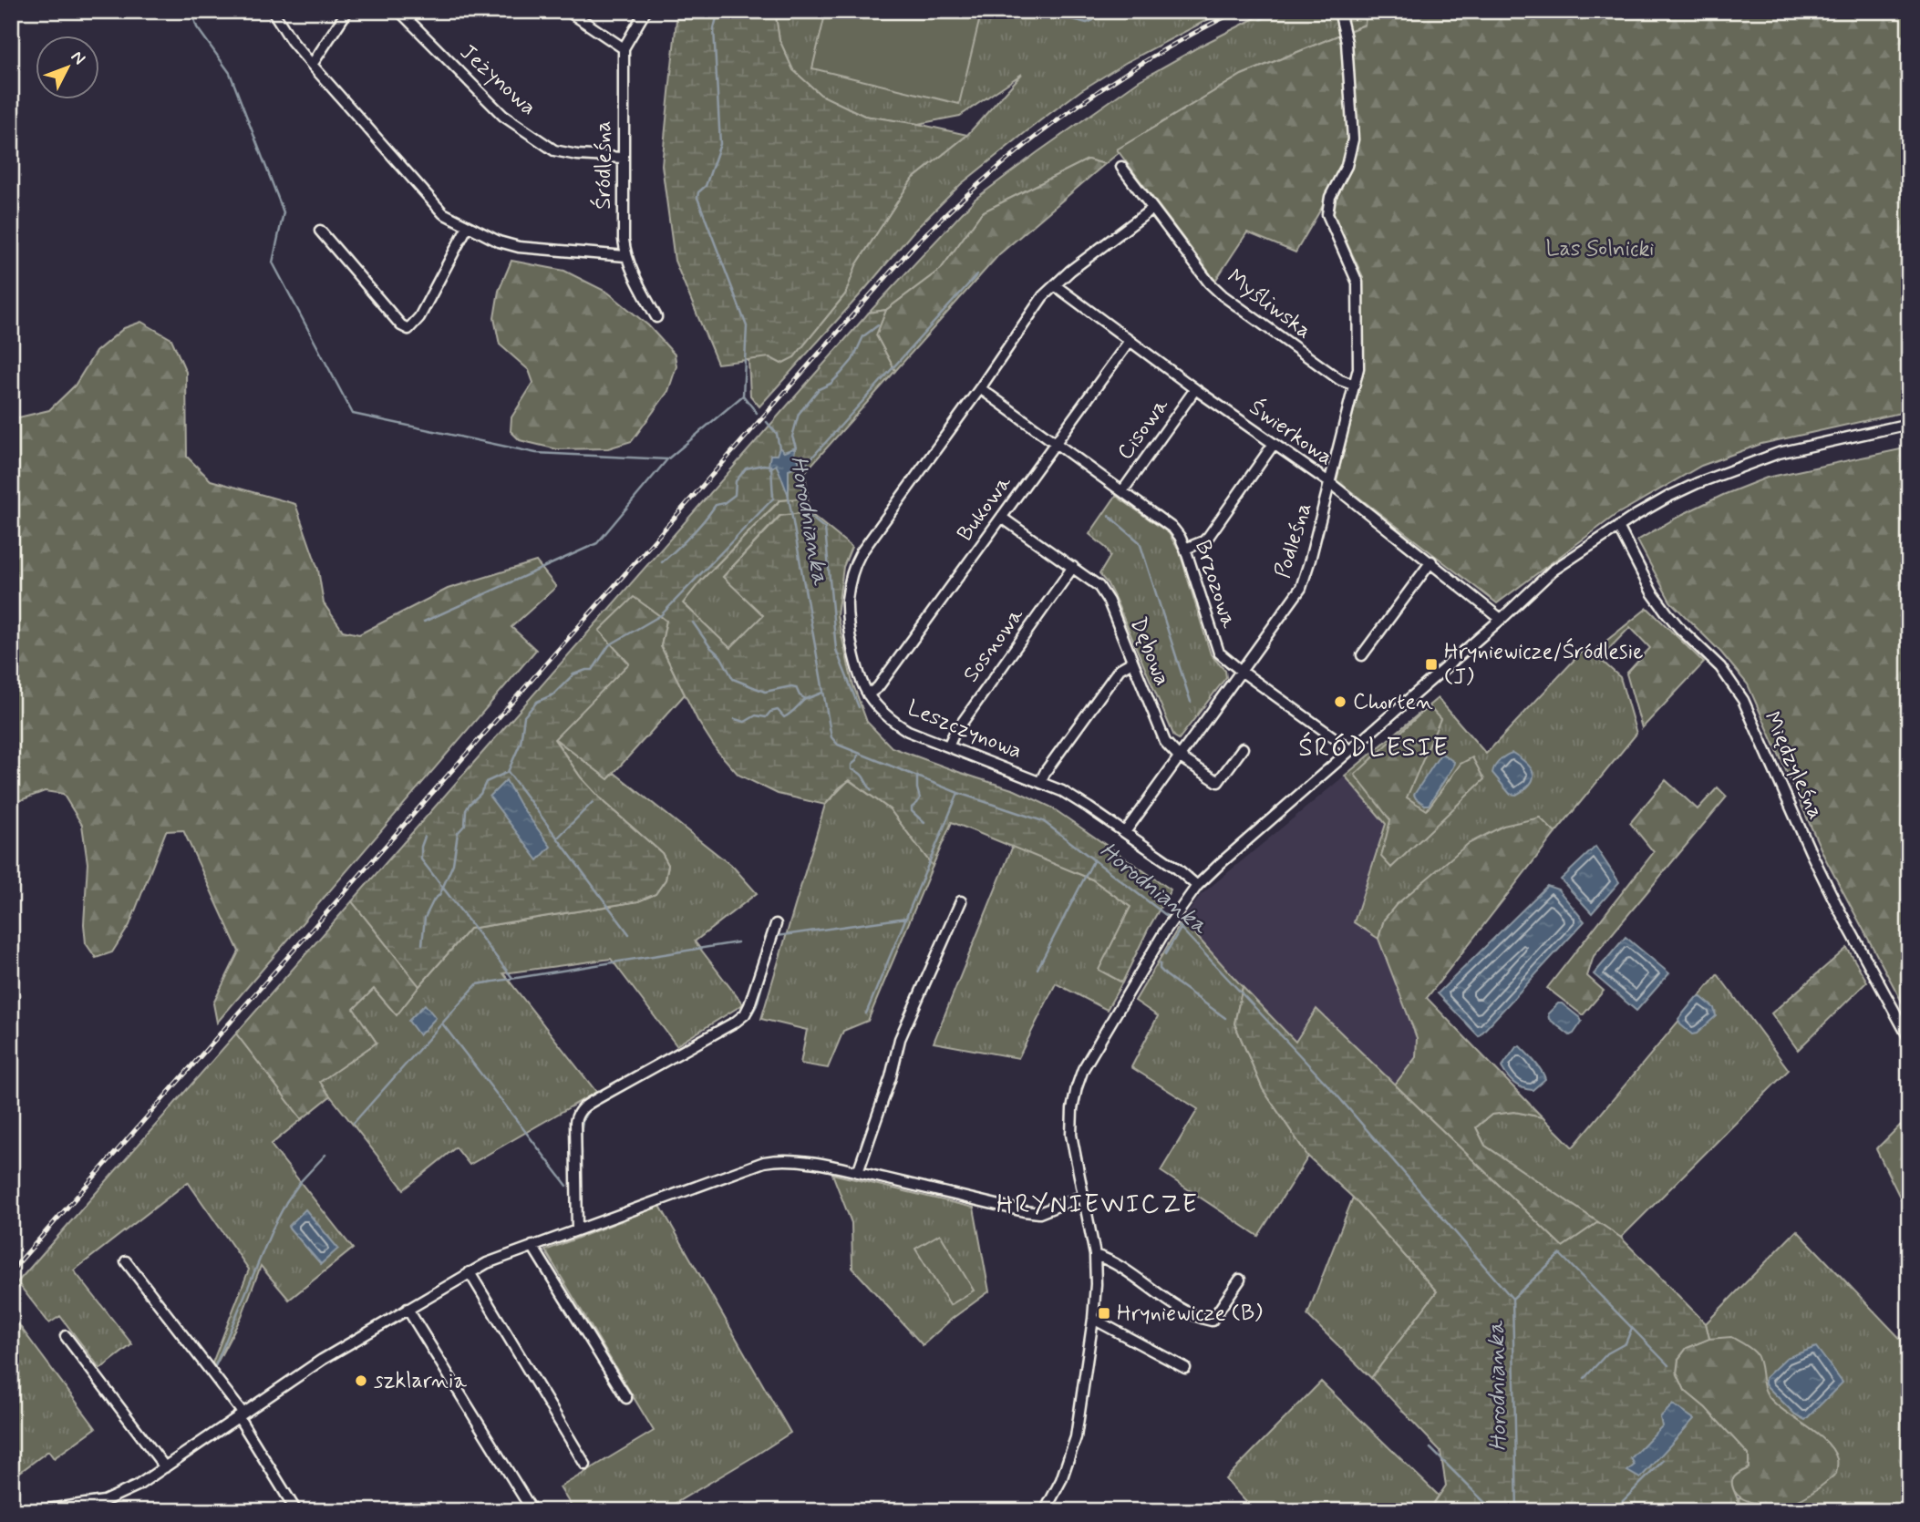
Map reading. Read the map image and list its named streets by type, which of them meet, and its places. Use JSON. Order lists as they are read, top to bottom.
{
  "streets": {
    "street": [
      "Jeżynowa",
      "Śródleśna",
      "Myśliwska",
      "Cisowa",
      "Świerkowa",
      "Bukowa",
      "Podleśna",
      "Brzozowa",
      "Sosnowa",
      "Dębowa",
      "Leszczynowa",
      "Międzyleśna"
    ]
  },
  "crossings": [
    ["Jeżynowa", "Śródleśna"],
    ["Myśliwska", "Podleśna"],
    ["Cisowa", "Świerkowa"],
    ["Cisowa", "Brzozowa"],
    ["Świerkowa", "Bukowa"],
    ["Świerkowa", "Podleśna"],
    ["Świerkowa", "Leszczynowa"],
    ["Bukowa", "Brzozowa"],
    ["Bukowa", "Dębowa"],
    ["Bukowa", "Leszczynowa"],
    ["Podleśna", "Brzozowa"],
    ["Podleśna", "Dębowa"],
    ["Podleśna", "Leszczynowa"],
    ["Brzozowa", "Leszczynowa"],
    ["Sosnowa", "Dębowa"],
    ["Sosnowa", "Leszczynowa"]
  ],
  "districts": ["ŚRÓDLESIE", "HRYNIEWICZE"],
  "water": ["Horodnianka"],
  "parks": ["Las Solnicki"],
  "places": {
    "transit": ["Hryniewicze/Śródlesie (J)", "Hryniewicze (B)"],
    "other": ["Chorten", "szklarnia"]
  },
  "north": "top right"
}
